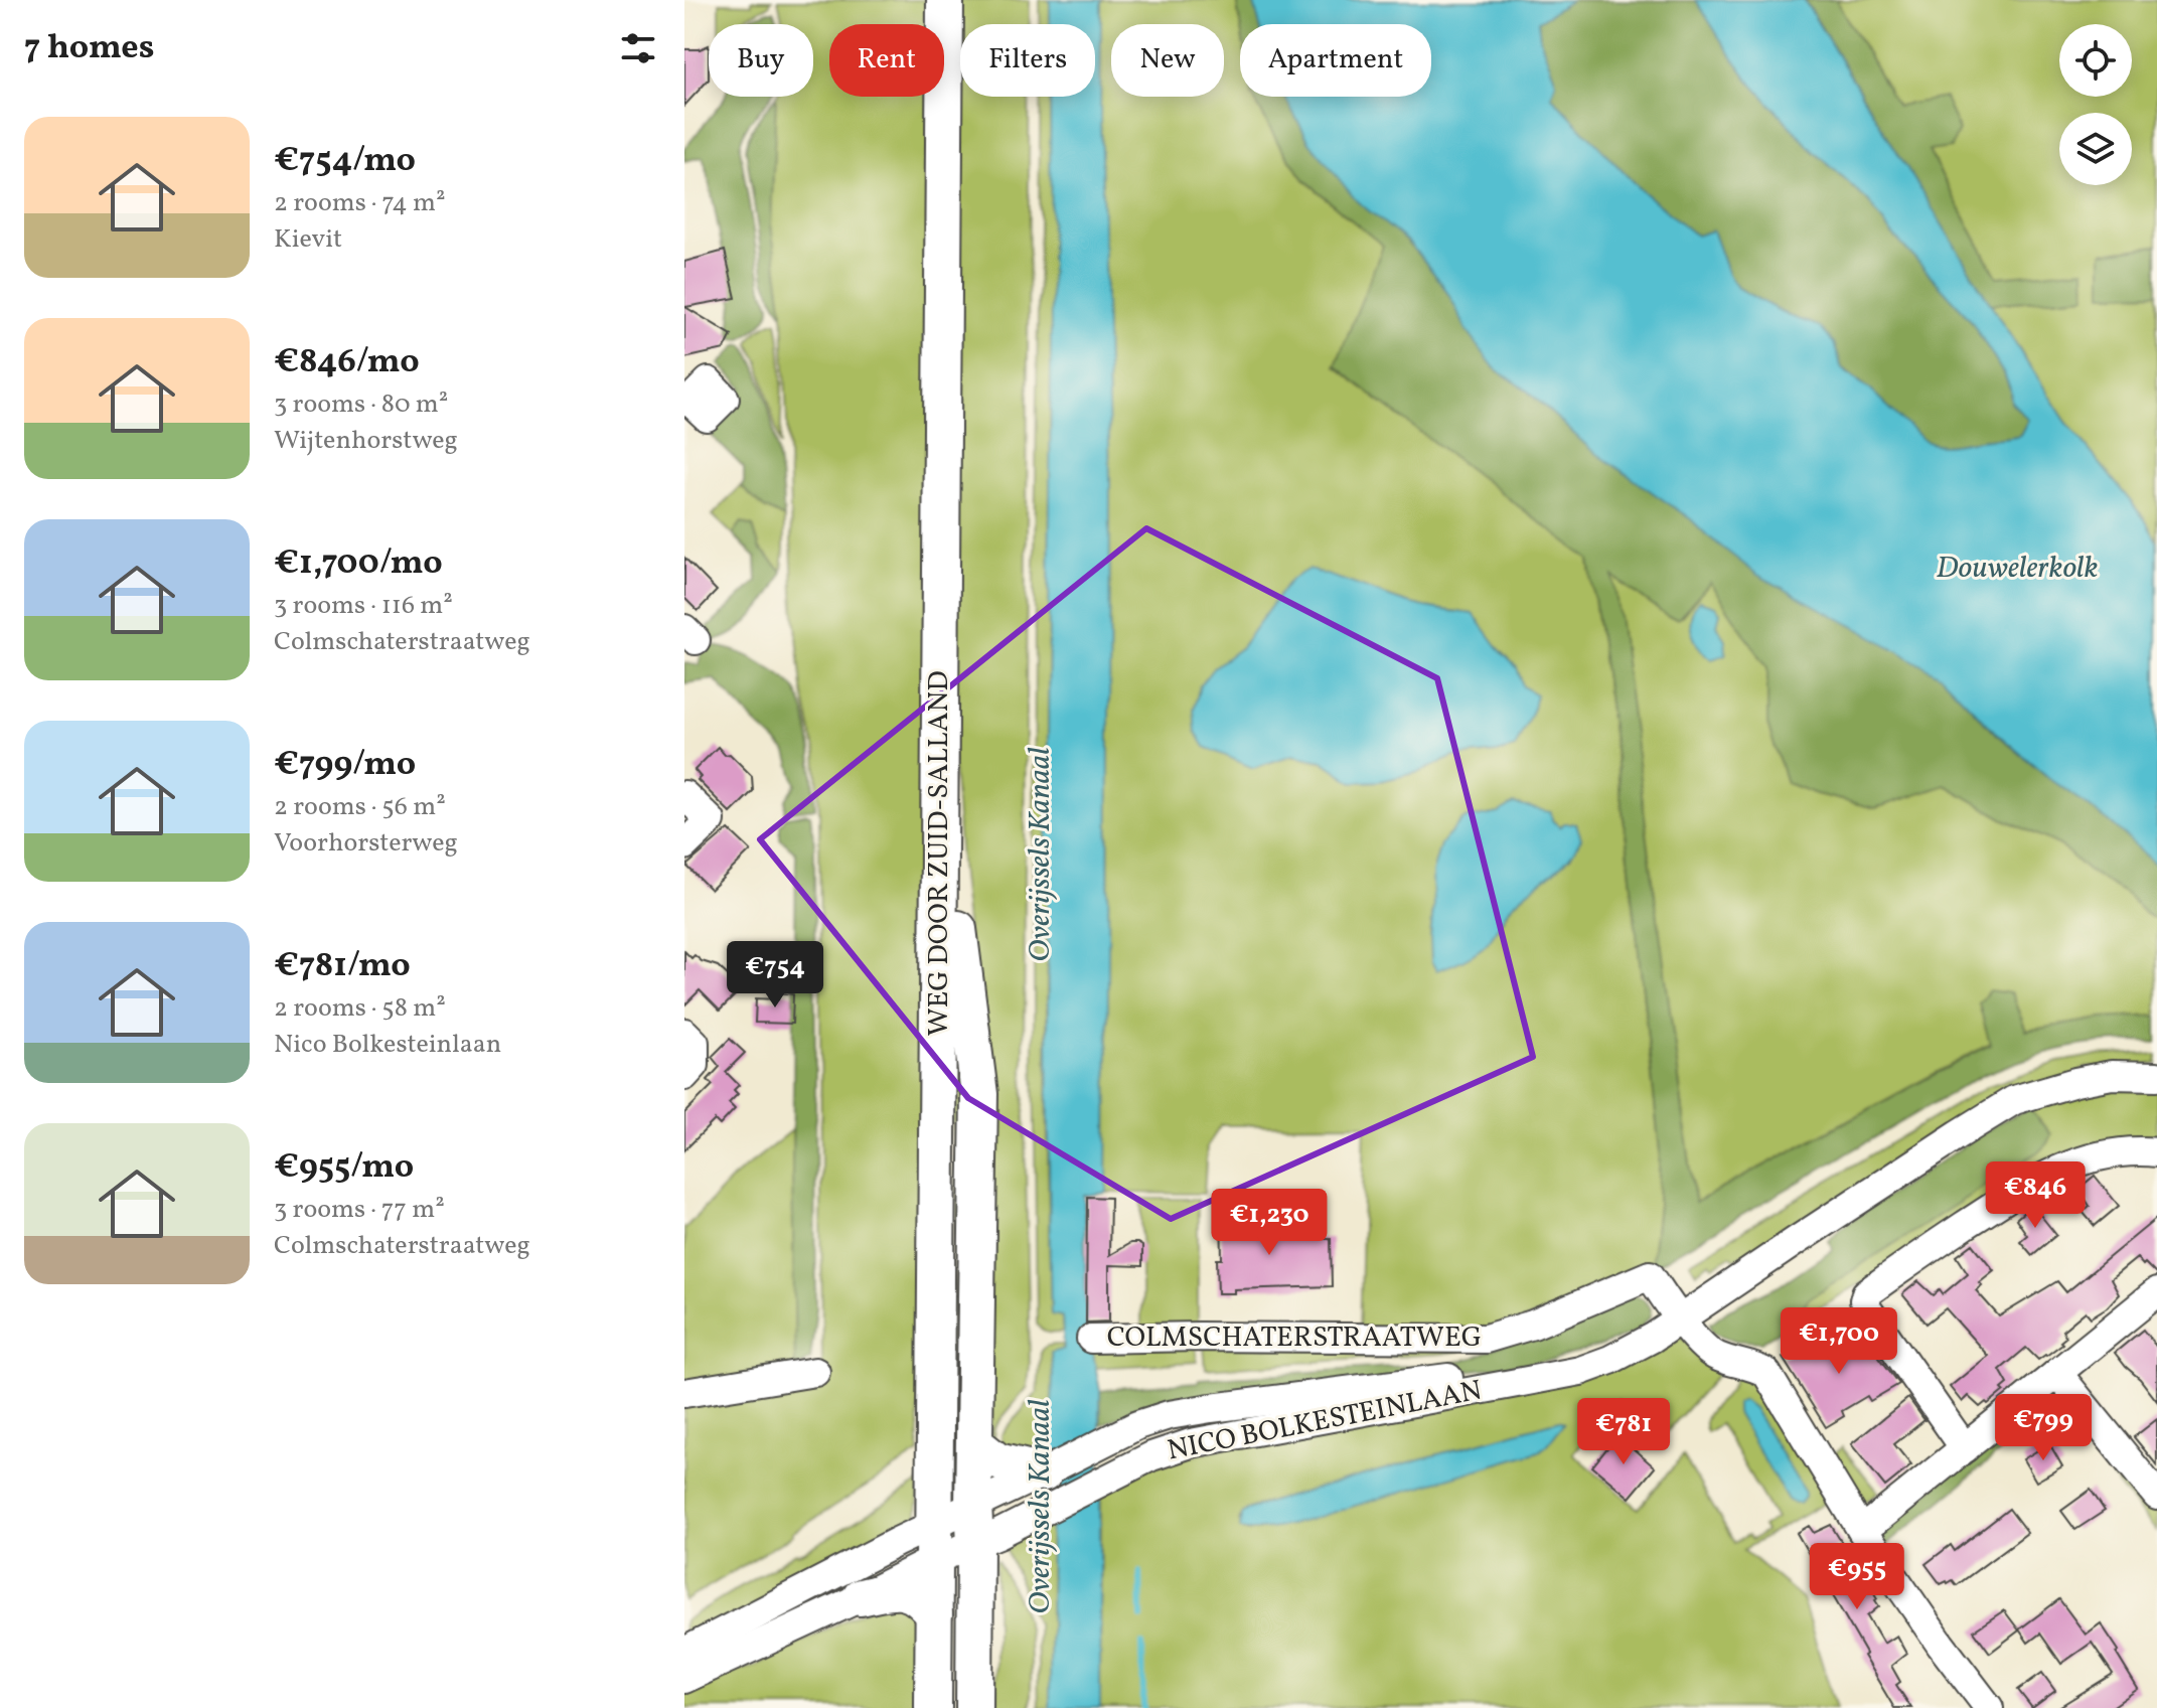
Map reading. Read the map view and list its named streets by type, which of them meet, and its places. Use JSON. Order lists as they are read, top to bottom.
{
  "streets": {
    "main road": ["WEG DOOR ZUID-SALLAND"],
    "street": ["COLMSCHATERSTRAATWEG", "NICO BOLKESTEINLAAN"]
  },
  "crossings": [
    ["WEG DOOR ZUID-SALLAND", "NICO BOLKESTEINLAAN"],
    ["COLMSCHATERSTRAATWEG", "NICO BOLKESTEINLAAN"]
  ],
  "water": ["Douwelerkolk", "Overijssels Kanaal"],
  "page": {
    "heading": "7 homes",
    "chip": [
      "Buy",
      "Rent",
      "Filters",
      "New",
      "Apartment"
    ],
    "list": [
      {
        "name": "€754/mo",
        "note": "2 rooms · 74 m² · Kievit"
      },
      {
        "name": "€846/mo",
        "note": "3 rooms · 80 m² · Wijtenhorstweg"
      },
      {
        "name": "€1,700/mo",
        "note": "3 rooms · 116 m² · Colmschaterstraatweg"
      },
      {
        "name": "€799/mo",
        "note": "2 rooms · 56 m² · Voorhorsterweg"
      },
      {
        "name": "€781/mo",
        "note": "2 rooms · 58 m² · Nico Bolkesteinlaan"
      },
      {
        "name": "€955/mo",
        "note": "3 rooms · 77 m² · Colmschaterstraatweg"
      }
    ],
    "price": [
      "€754",
      "€846",
      "€1,230",
      "€1,700",
      "€799",
      "€781",
      "€955"
    ]
  }
}
